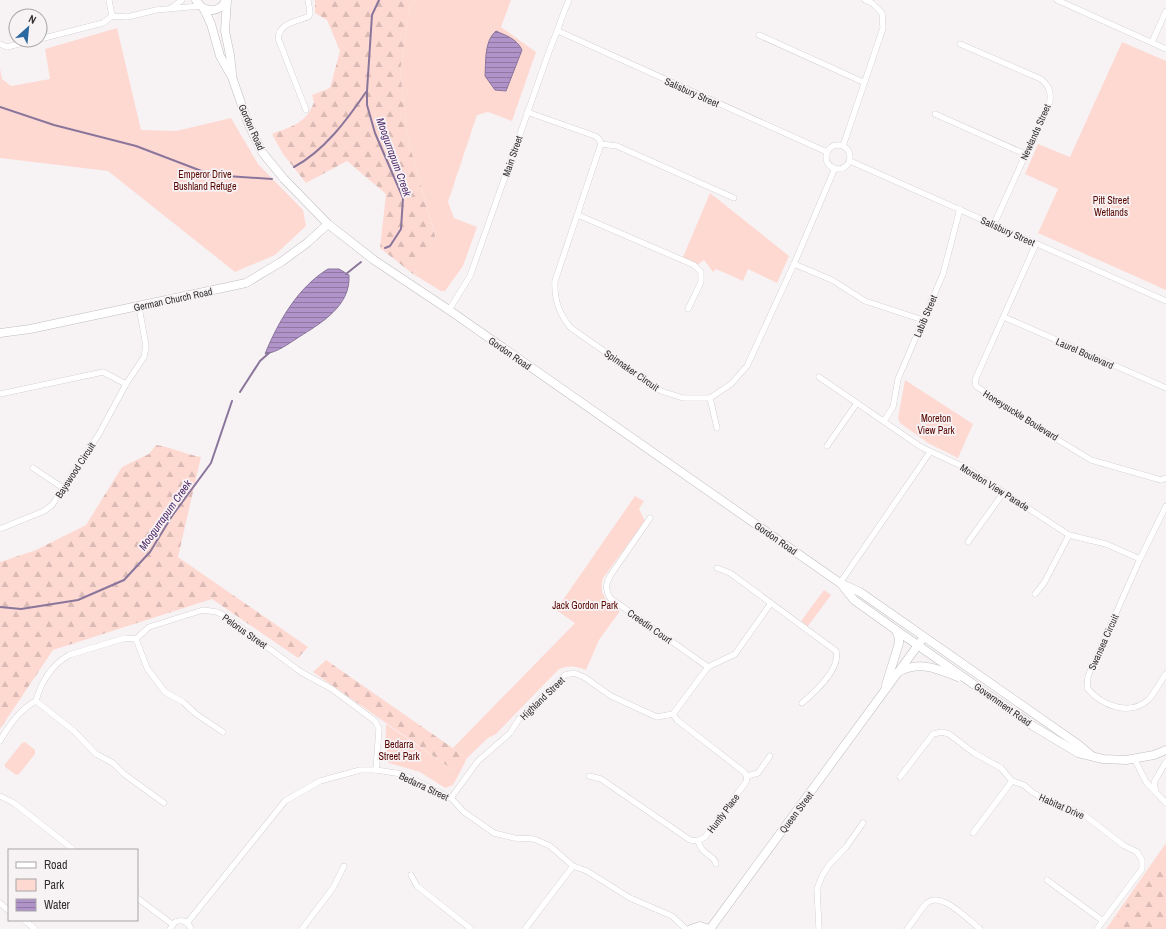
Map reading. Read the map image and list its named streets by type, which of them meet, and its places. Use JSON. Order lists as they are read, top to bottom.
{
  "streets": {
    "street": [
      "Salisbury Street",
      "Gordon Road",
      "Newlands Street",
      "Main Street",
      "German Church Road",
      "Labib Street",
      "Laurel Boulevard",
      "Spinnaker Circuit",
      "Honeysuckle Boulevard",
      "Bayswood Circuit",
      "Moreton View Parade",
      "Creedin Court",
      "Pelorus Street",
      "Swansea Circuit",
      "Highland Street",
      "Government Road",
      "Bedarra Street",
      "Habitat Drive",
      "Queen Street",
      "Huntly Place"
    ]
  },
  "crossings": [
    ["Salisbury Street", "Newlands Street"],
    ["Salisbury Street", "Main Street"],
    ["Salisbury Street", "Labib Street"],
    ["Salisbury Street", "Honeysuckle Boulevard"],
    ["Gordon Road", "Main Street"],
    ["Gordon Road", "German Church Road"],
    ["Gordon Road", "Government Road"],
    ["Gordon Road", "Queen Street"],
    ["German Church Road", "Bayswood Circuit"],
    ["Labib Street", "Moreton View Parade"],
    ["Laurel Boulevard", "Honeysuckle Boulevard"],
    ["Moreton View Parade", "Swansea Circuit"],
    ["Pelorus Street", "Bedarra Street"],
    ["Highland Street", "Bedarra Street"],
    ["Government Road", "Queen Street"]
  ],
  "water": ["Moogurrapum Creek"],
  "parks": [
    "Emperor Drive Bushland Refuge",
    "Pitt Street Wetlands",
    "Moreton View Park",
    "Jack Gordon Park",
    "Bedarra Street Park"
  ],
  "legend": ["Road", "Park", "Water"],
  "north": "top right"
}
